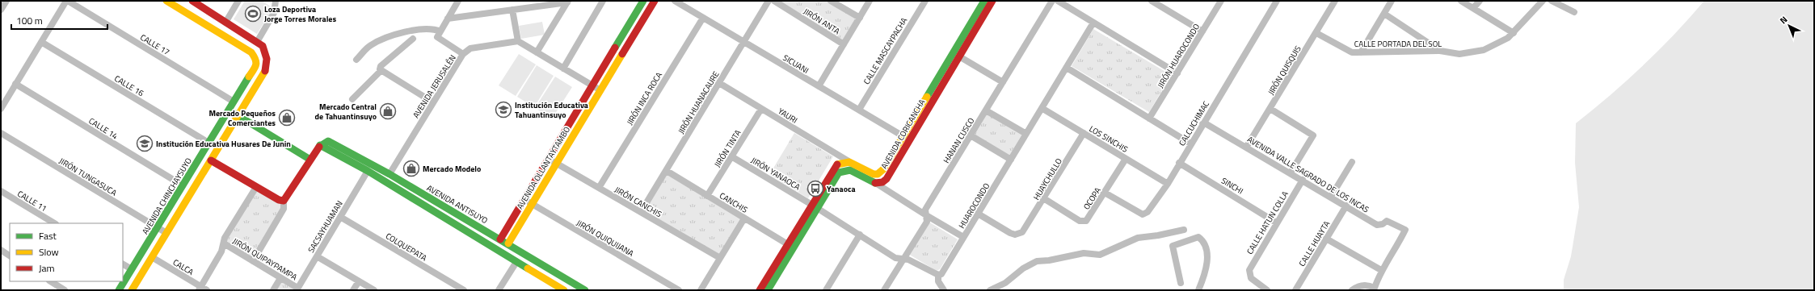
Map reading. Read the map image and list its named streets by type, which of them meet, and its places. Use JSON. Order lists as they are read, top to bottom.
{
  "streets": {
    "street": [
      "JIRÓN ANTA",
      "CALLE PORTADA DEL SOL",
      "CALLE 17",
      "CALLE MASCAYPACHA",
      "JIRÓN HUAROCONDO",
      "SICUANI",
      "JIRÓN QUISQUIS",
      "CALLE 16",
      "AVENIDA JERUSALÉN",
      "JIRÓN INCA ROCA",
      "JIRÓN HUANACAURE",
      "YAURI",
      "CALCUCHIMAC",
      "CALLE 14",
      "AVENIDA CORICANCHA",
      "LOS SINCHIS",
      "HANAN CUSCO",
      "JIRÓN TINTA",
      "AVENIDA OLLANTAYTAMBO",
      "JIRÓN YANAOCA",
      "AVENIDA VALLE SAGRADO DE LOS INCAS",
      "JIRÓN TUNGASUCA",
      "HUAYCHULLO",
      "SINCHI",
      "AVENIDA CHINCHAYSUYO",
      "OCOPA",
      "CALLE 11",
      "JIRÓN CANCHIS",
      "CANCHIS",
      "AVENIDA ANTISUYO",
      "HUAROCONDO",
      "CALLE HATUN COLLA",
      "SACSAYHUAMAN",
      "JIRÓN QUIQUIJANA",
      "CALLE HUAYTA",
      "COLQUEPATA",
      "JIRÓN QUIPAYPAMPA",
      "CALCA"
    ]
  },
  "crossings": [
    ["CALLE PORTADA DEL SOL", "JIRÓN QUISQUIS"],
    ["CALLE MASCAYPACHA", "SICUANI"],
    ["SICUANI", "JIRÓN INCA ROCA"],
    ["SICUANI", "JIRÓN HUANACAURE"],
    ["SICUANI", "AVENIDA CORICANCHA"],
    ["JIRÓN QUISQUIS", "AVENIDA VALLE SAGRADO DE LOS INCAS"],
    ["CALLE 16", "AVENIDA CHINCHAYSUYO"],
    ["AVENIDA JERUSALÉN", "AVENIDA ANTISUYO"],
    ["JIRÓN INCA ROCA", "JIRÓN CANCHIS"],
    ["JIRÓN HUANACAURE", "YAURI"],
    ["JIRÓN HUANACAURE", "JIRÓN CANCHIS"],
    ["JIRÓN HUANACAURE", "CANCHIS"],
    ["YAURI", "AVENIDA CORICANCHA"],
    ["YAURI", "JIRÓN TINTA"],
    ["CALCUCHIMAC", "LOS SINCHIS"],
    ["CALCUCHIMAC", "AVENIDA VALLE SAGRADO DE LOS INCAS"],
    ["CALCUCHIMAC", "SINCHI"],
    ["CALCUCHIMAC", "OCOPA"],
    ["CALLE 14", "AVENIDA CHINCHAYSUYO"],
    ["LOS SINCHIS", "HUAYCHULLO"],
    ["LOS SINCHIS", "OCOPA"],
    ["LOS SINCHIS", "HUAROCONDO"],
    ["JIRÓN TINTA", "JIRÓN YANAOCA"],
    ["JIRÓN TINTA", "CANCHIS"],
    ["AVENIDA OLLANTAYTAMBO", "JIRÓN CANCHIS"],
    ["AVENIDA OLLANTAYTAMBO", "AVENIDA ANTISUYO"],
    ["AVENIDA OLLANTAYTAMBO", "JIRÓN QUIQUIJANA"],
    ["AVENIDA VALLE SAGRADO DE LOS INCAS", "CALLE HATUN COLLA"],
    ["AVENIDA VALLE SAGRADO DE LOS INCAS", "CALLE HUAYTA"],
    ["JIRÓN TUNGASUCA", "AVENIDA CHINCHAYSUYO"],
    ["HUAYCHULLO", "OCOPA"],
    ["HUAYCHULLO", "HUAROCONDO"],
    ["SINCHI", "CALLE HATUN COLLA"],
    ["SACSAYHUAMAN", "COLQUEPATA"],
    ["SACSAYHUAMAN", "JIRÓN QUIPAYPAMPA"]
  ],
  "places": {
    "sports": ["Loza Deportiva Jorge Torres Morales"],
    "school or university": ["Institución Educativa Tahuantinsuyo", "Institución Educativa Husares De Junin"],
    "shop": ["Mercado Central de Tahuantinsuyo", "Mercado Pequeños Comerciantes", "Mercado Modelo"],
    "bus stop": ["Yanaoca"]
  },
  "legend": ["Fast", "Slow", "Jam"],
  "scale_bar": "100 m",
  "north": "top left"
}
